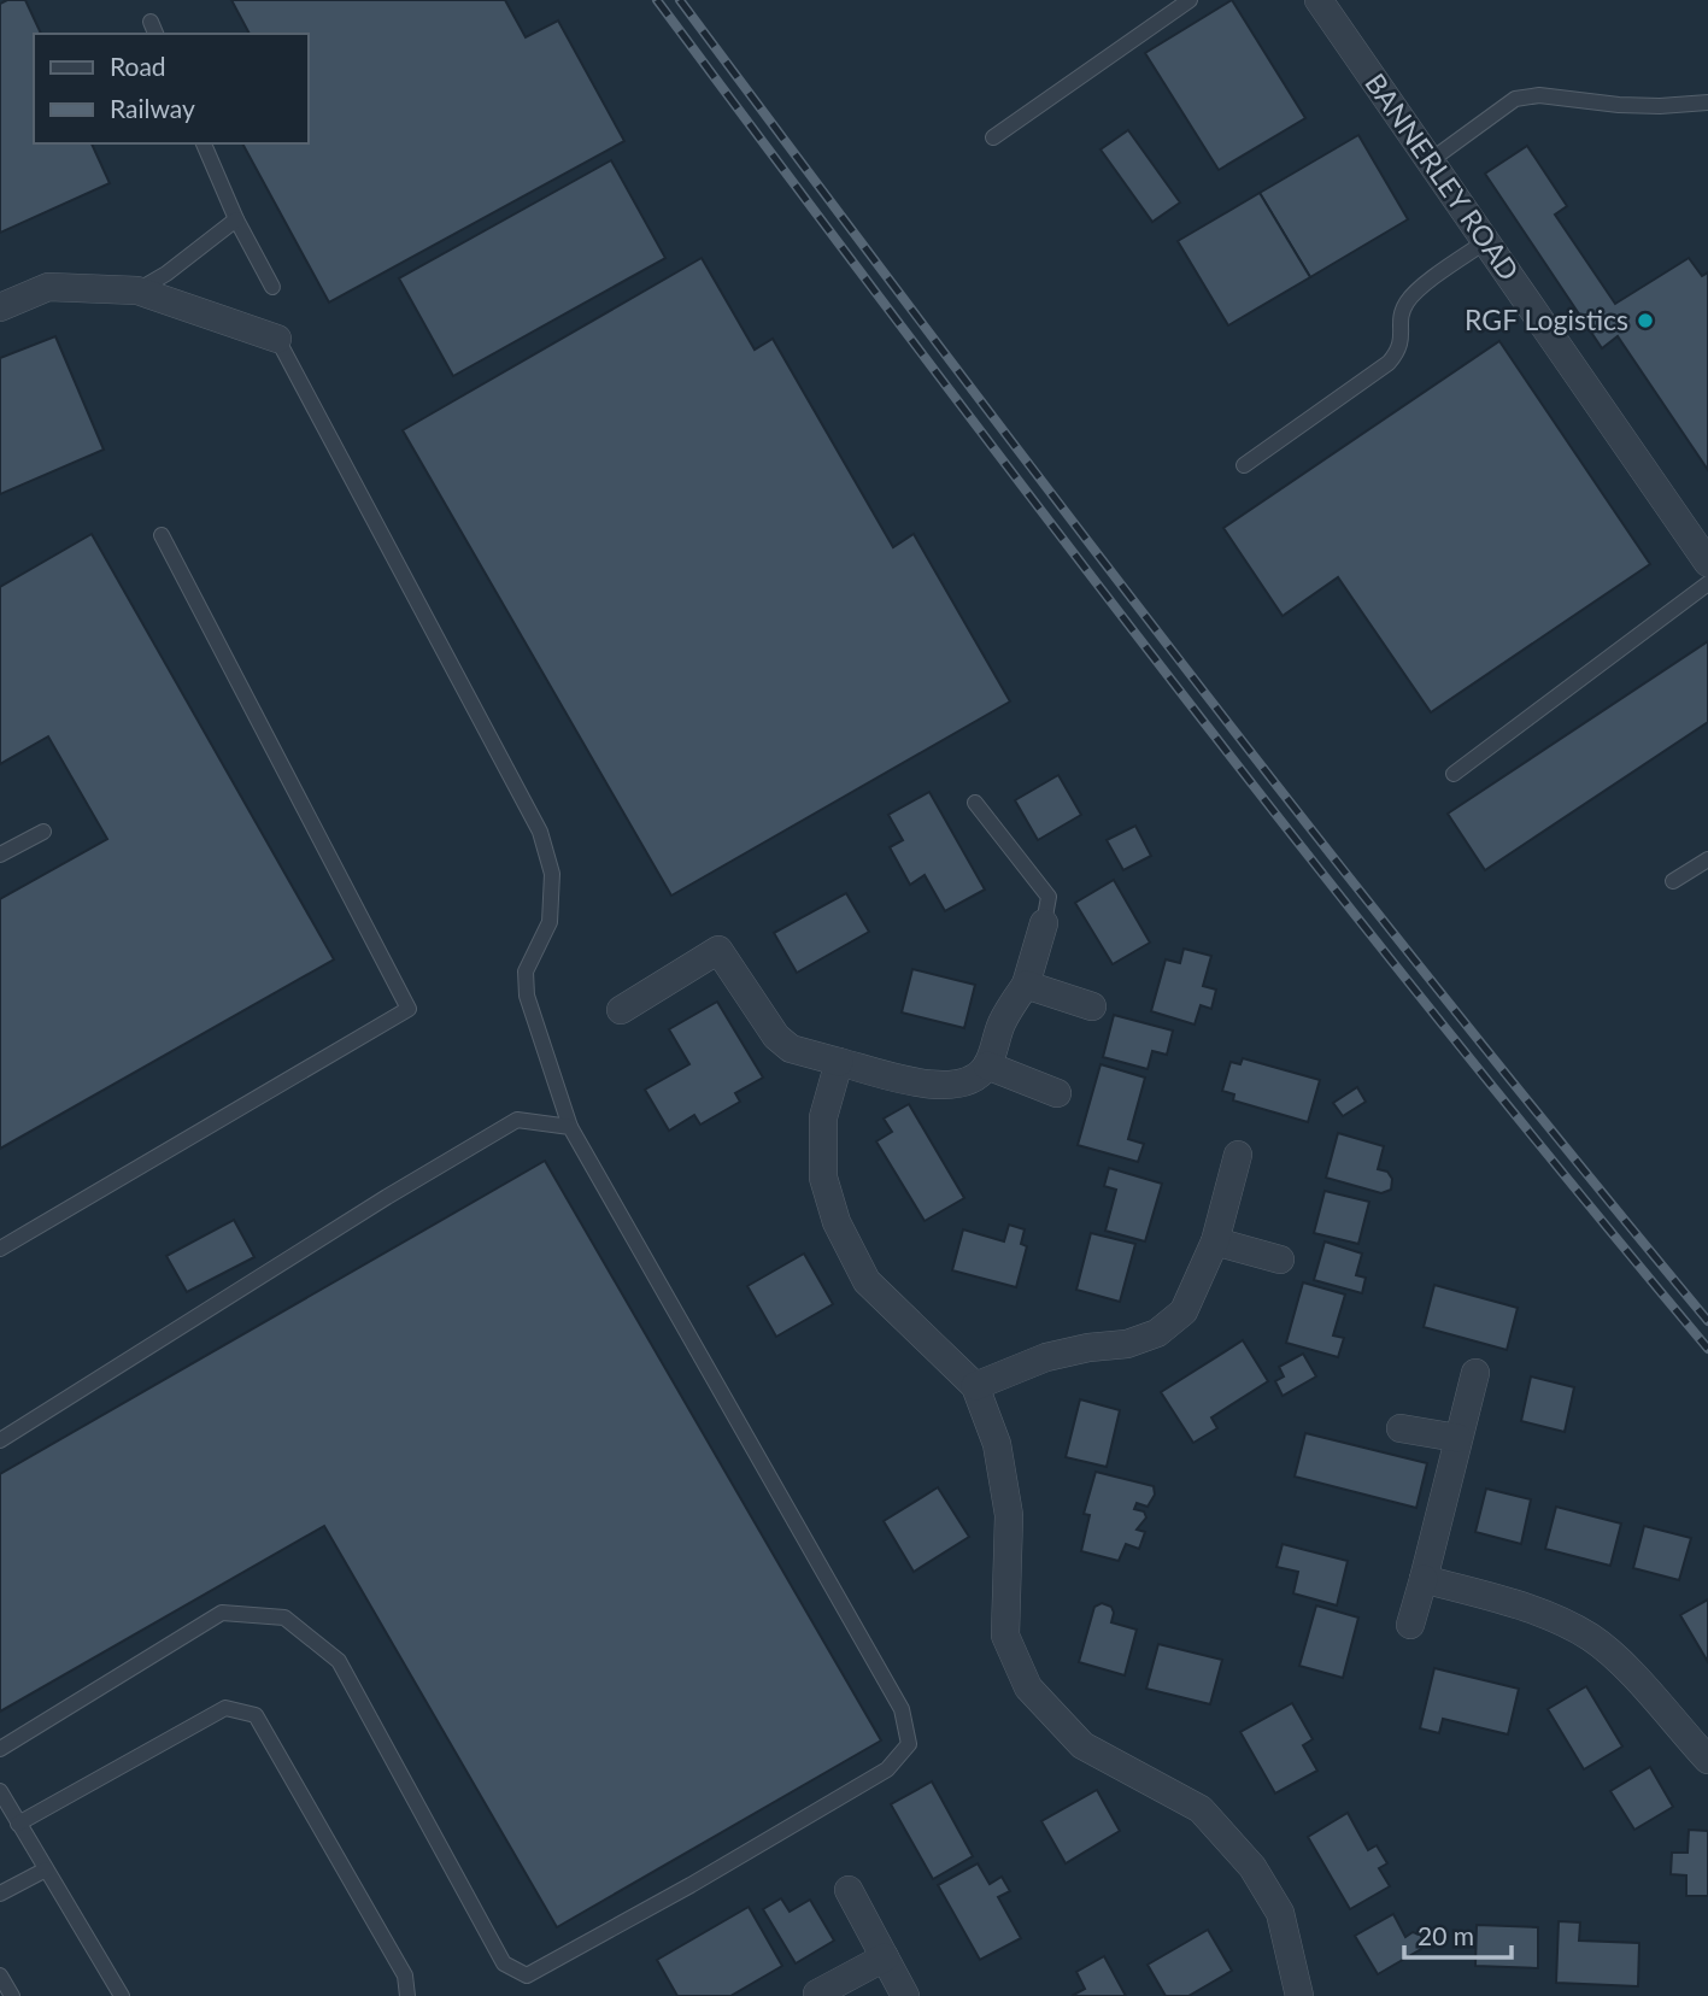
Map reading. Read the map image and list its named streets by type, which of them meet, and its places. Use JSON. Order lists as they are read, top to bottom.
{
  "streets": {
    "street": ["BANNERLEY ROAD"]
  },
  "places": ["RGF Logistics"],
  "legend": ["Road", "Railway"],
  "scale_bar": "20 m"
}
